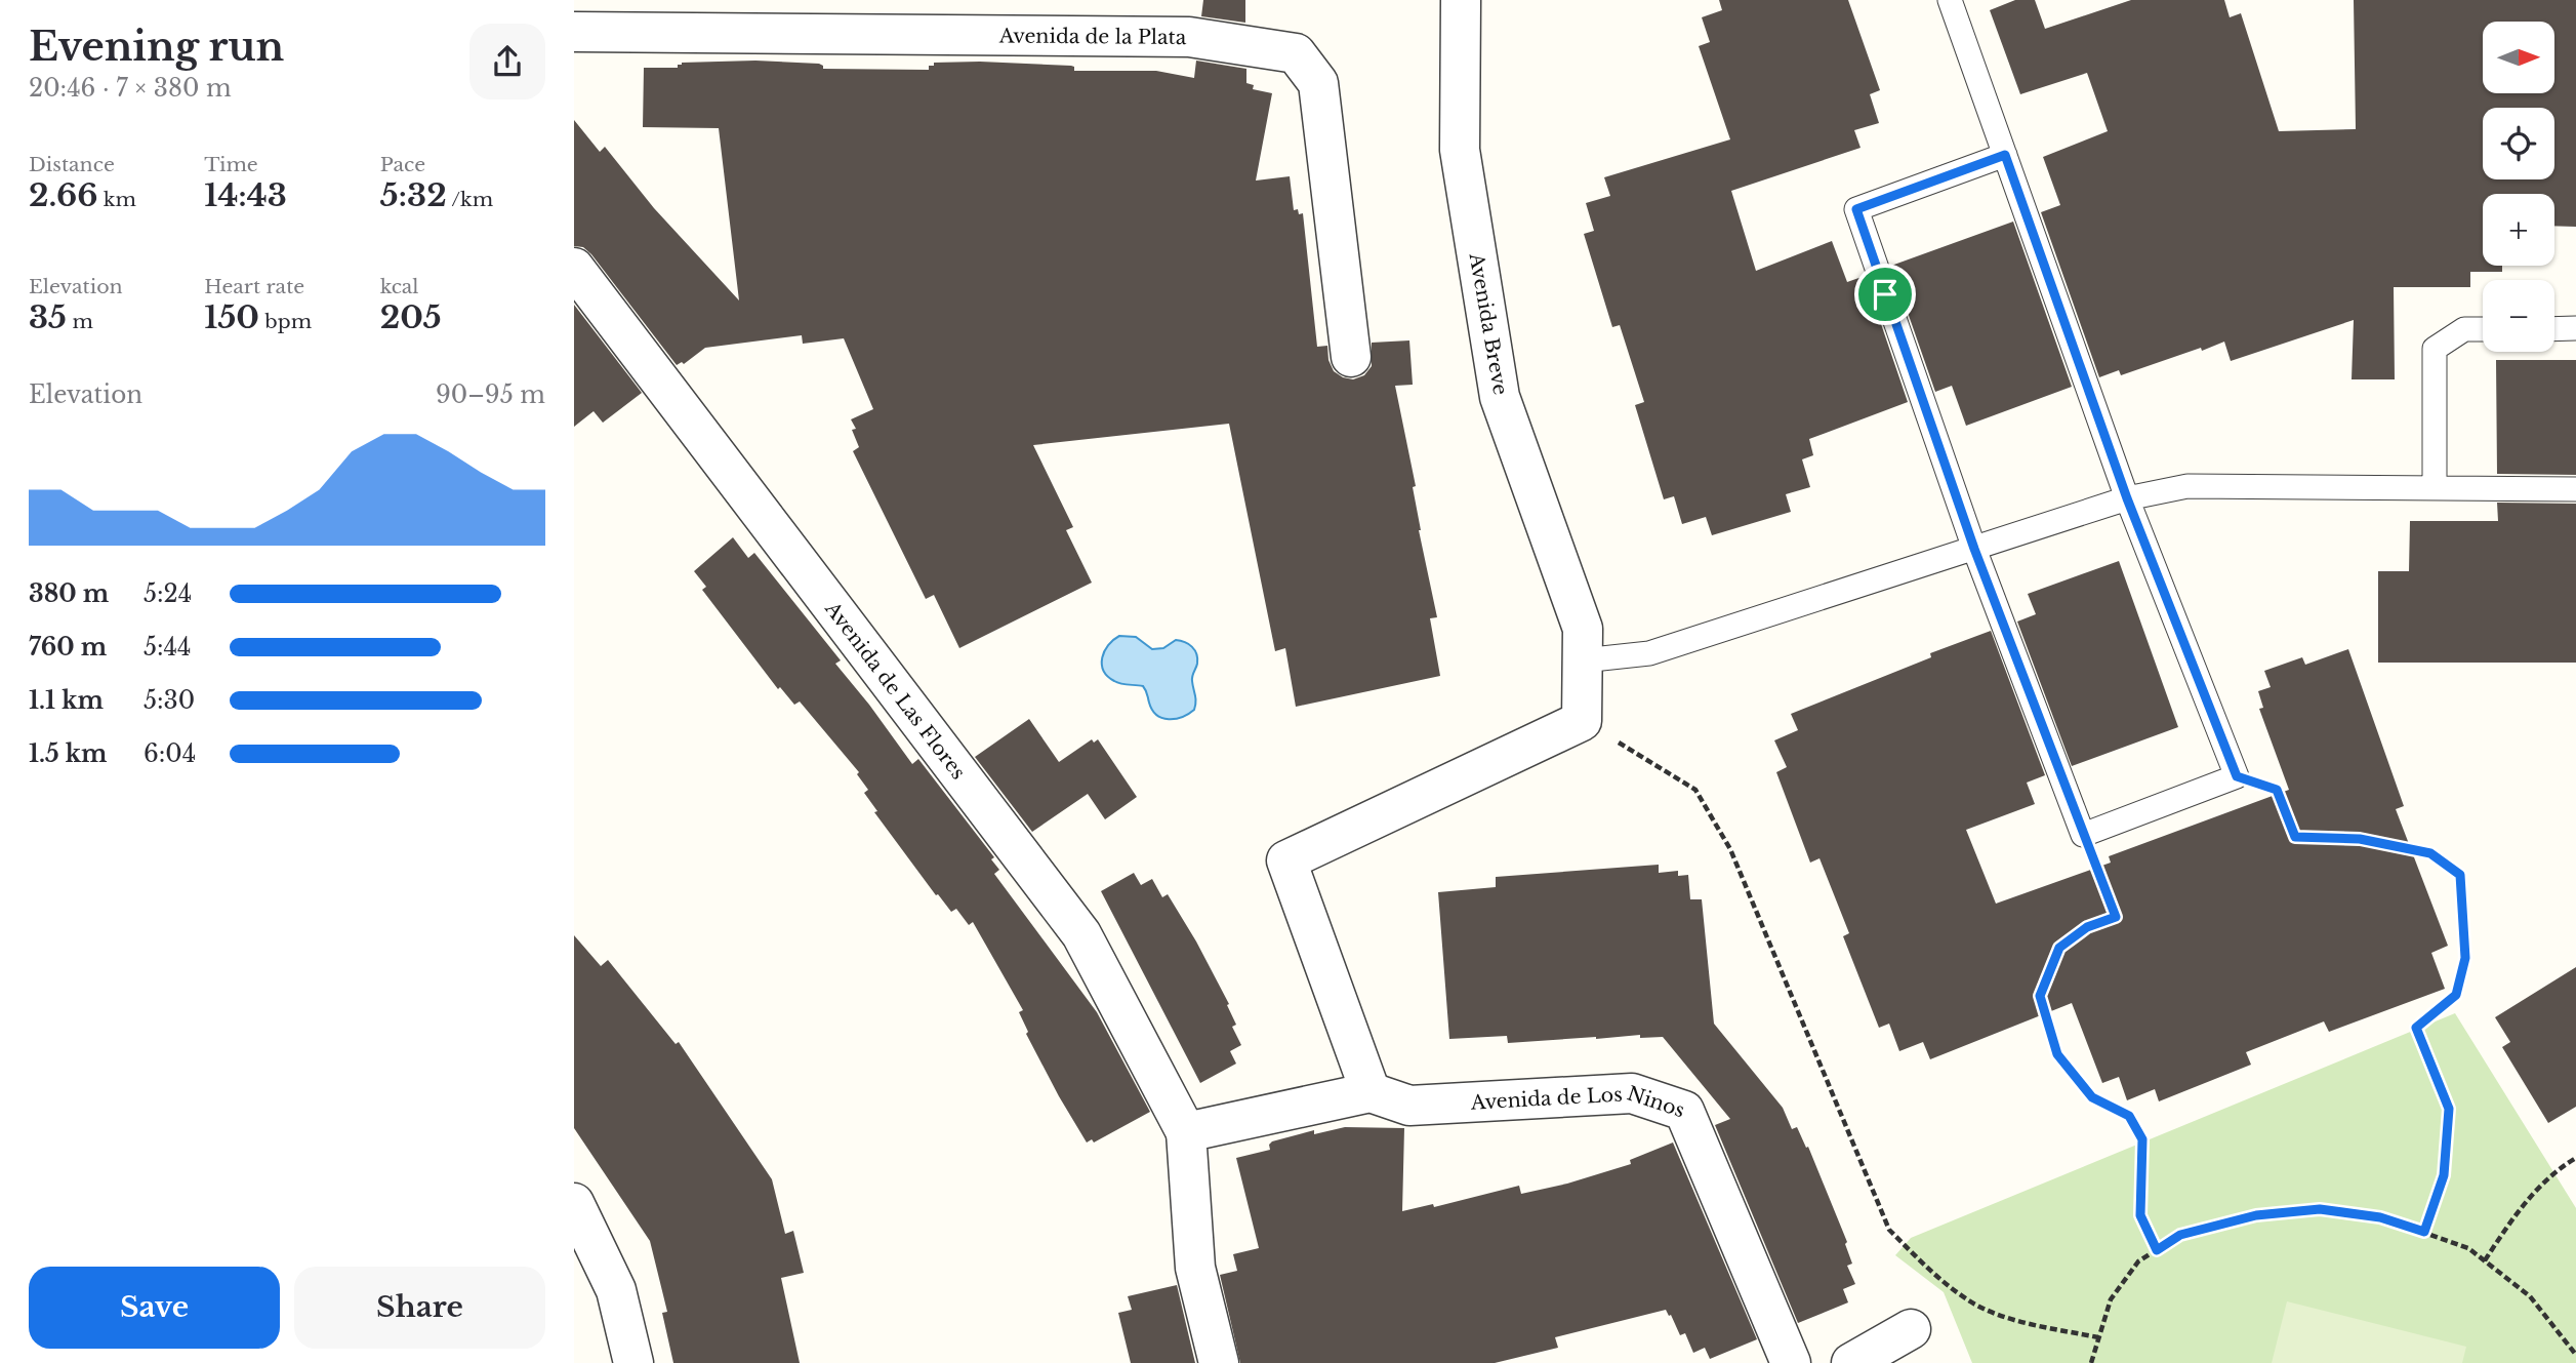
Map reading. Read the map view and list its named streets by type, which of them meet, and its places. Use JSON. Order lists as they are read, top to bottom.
{
  "streets": {
    "street": [
      "Avenida de la Plata",
      "Avenida Breve",
      "Avenida de Las Flores",
      "Avenida de Los Ninos"
    ]
  },
  "north": "right",
  "page": {
    "heading": ["Evening run", "20:46 · 7 × 380 m"],
    "map_buttons": ["+", "−"],
    "stats": [
      ["Distance", "2.66 km"],
      ["Time", "14:43"],
      ["Pace", "5:32 /km"],
      ["Elevation", "35 m"],
      ["Heart rate", "150 bpm"],
      ["kcal", "205"]
    ],
    "chart": ["Elevation", "90–95 m"],
    "list": [
      {
        "name": "380 m",
        "note": "5:24"
      },
      {
        "name": "760 m",
        "note": "5:44"
      },
      {
        "name": "1.1 km",
        "note": "5:30"
      },
      {
        "name": "1.5 km",
        "note": "6:04"
      }
    ],
    "buttons": ["Save", "Share"]
  }
}
